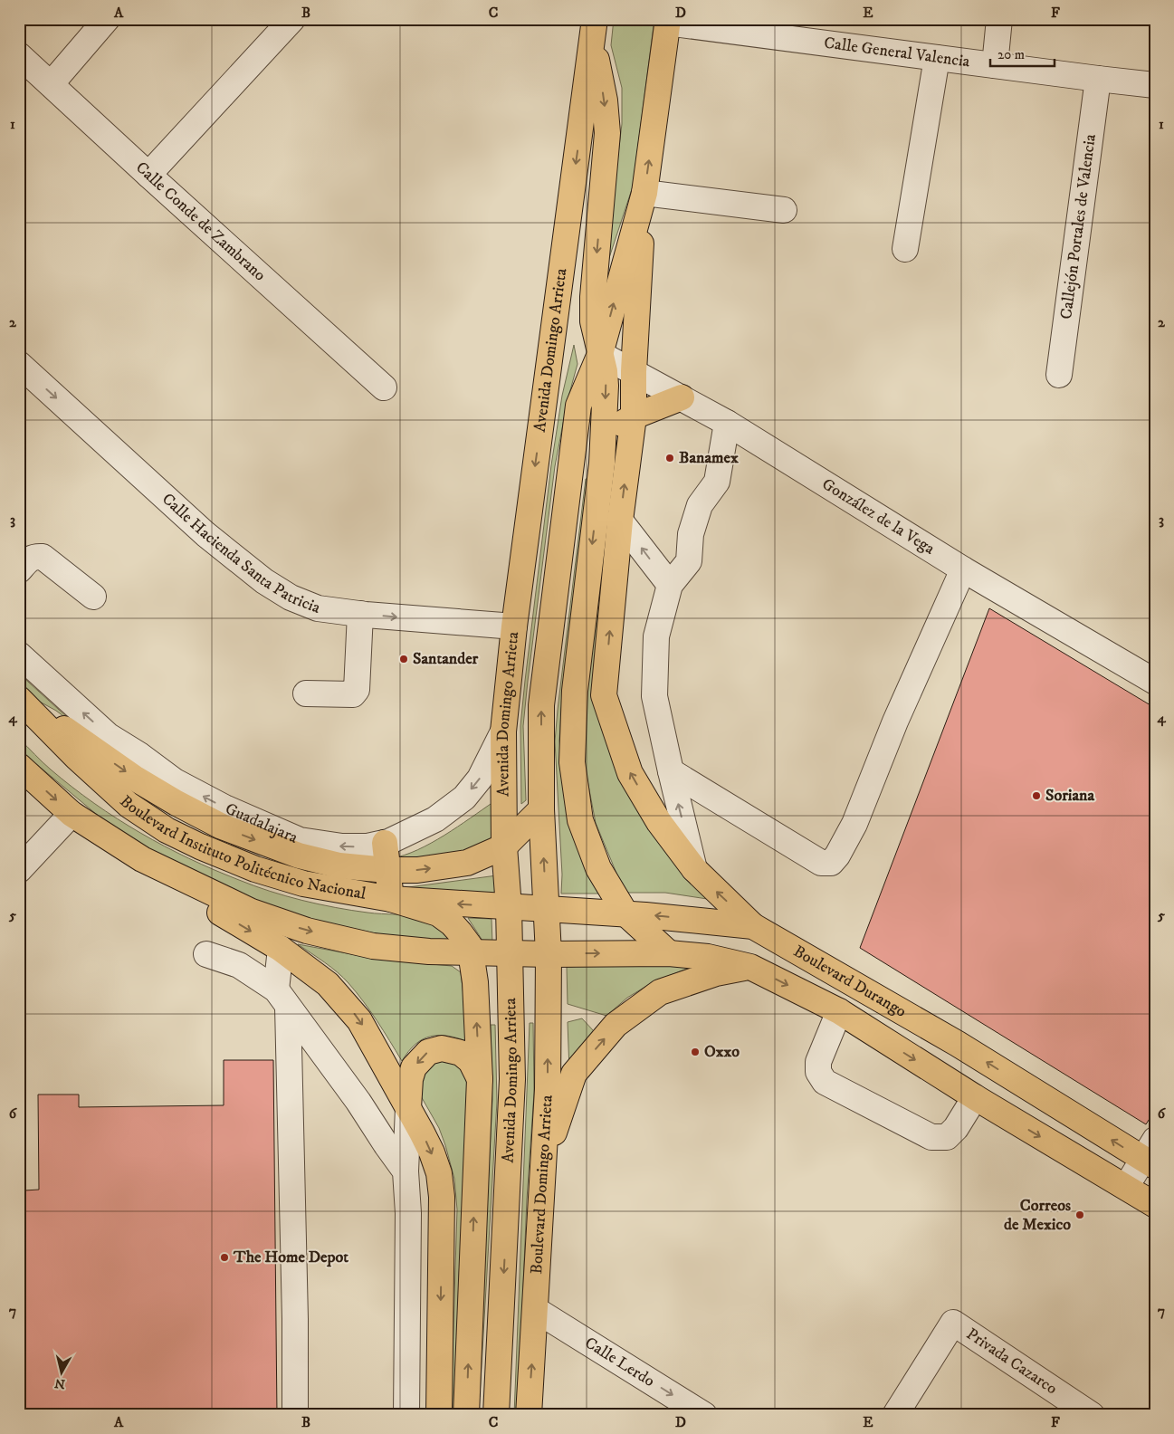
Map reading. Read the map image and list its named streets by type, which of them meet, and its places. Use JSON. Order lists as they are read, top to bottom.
{
  "streets": {
    "main road": [
      "Avenida Domingo Arrieta",
      "Boulevard Instituto Politécnico Nacional",
      "Boulevard Durango",
      "Boulevard Domingo Arrieta"
    ],
    "street": [
      "Calle General Valencia",
      "Calle Conde de Zambrano",
      "Callejón Portales de Valencia",
      "González de la Vega",
      "Calle Hacienda Santa Patricia",
      "Guadalajara",
      "Privada Cazarco",
      "Calle Lerdo"
    ]
  },
  "crossings": [
    ["Calle General Valencia", "Callejón Portales de Valencia"],
    ["Calle General Valencia", "Avenida Domingo Arrieta"],
    ["Avenida Domingo Arrieta", "González de la Vega"],
    ["Avenida Domingo Arrieta", "Calle Hacienda Santa Patricia"],
    ["Avenida Domingo Arrieta", "Guadalajara"],
    ["Avenida Domingo Arrieta", "Boulevard Instituto Politécnico Nacional"],
    ["Avenida Domingo Arrieta", "Boulevard Durango"],
    ["Avenida Domingo Arrieta", "Boulevard Domingo Arrieta"],
    ["Guadalajara", "Boulevard Instituto Politécnico Nacional"],
    ["Boulevard Instituto Politécnico Nacional", "Boulevard Durango"],
    ["Boulevard Durango", "Boulevard Domingo Arrieta"],
    ["Boulevard Domingo Arrieta", "Calle Lerdo"]
  ],
  "one_way": ["Calle Hacienda Santa Patricia", "Guadalajara", "Calle Lerdo"],
  "places": [
    "Banamex",
    "Santander",
    "Soriana",
    "Oxxo",
    "Correos de Mexico",
    "The Home Depot"
  ],
  "scale_bar": "20 m",
  "north": "bottom",
  "grid": {
    "columns": [
      "A",
      "B",
      "C",
      "D",
      "E",
      "F"
    ],
    "rows": [
      "1",
      "2",
      "3",
      "4",
      "5",
      "6",
      "7"
    ]
  }
}
